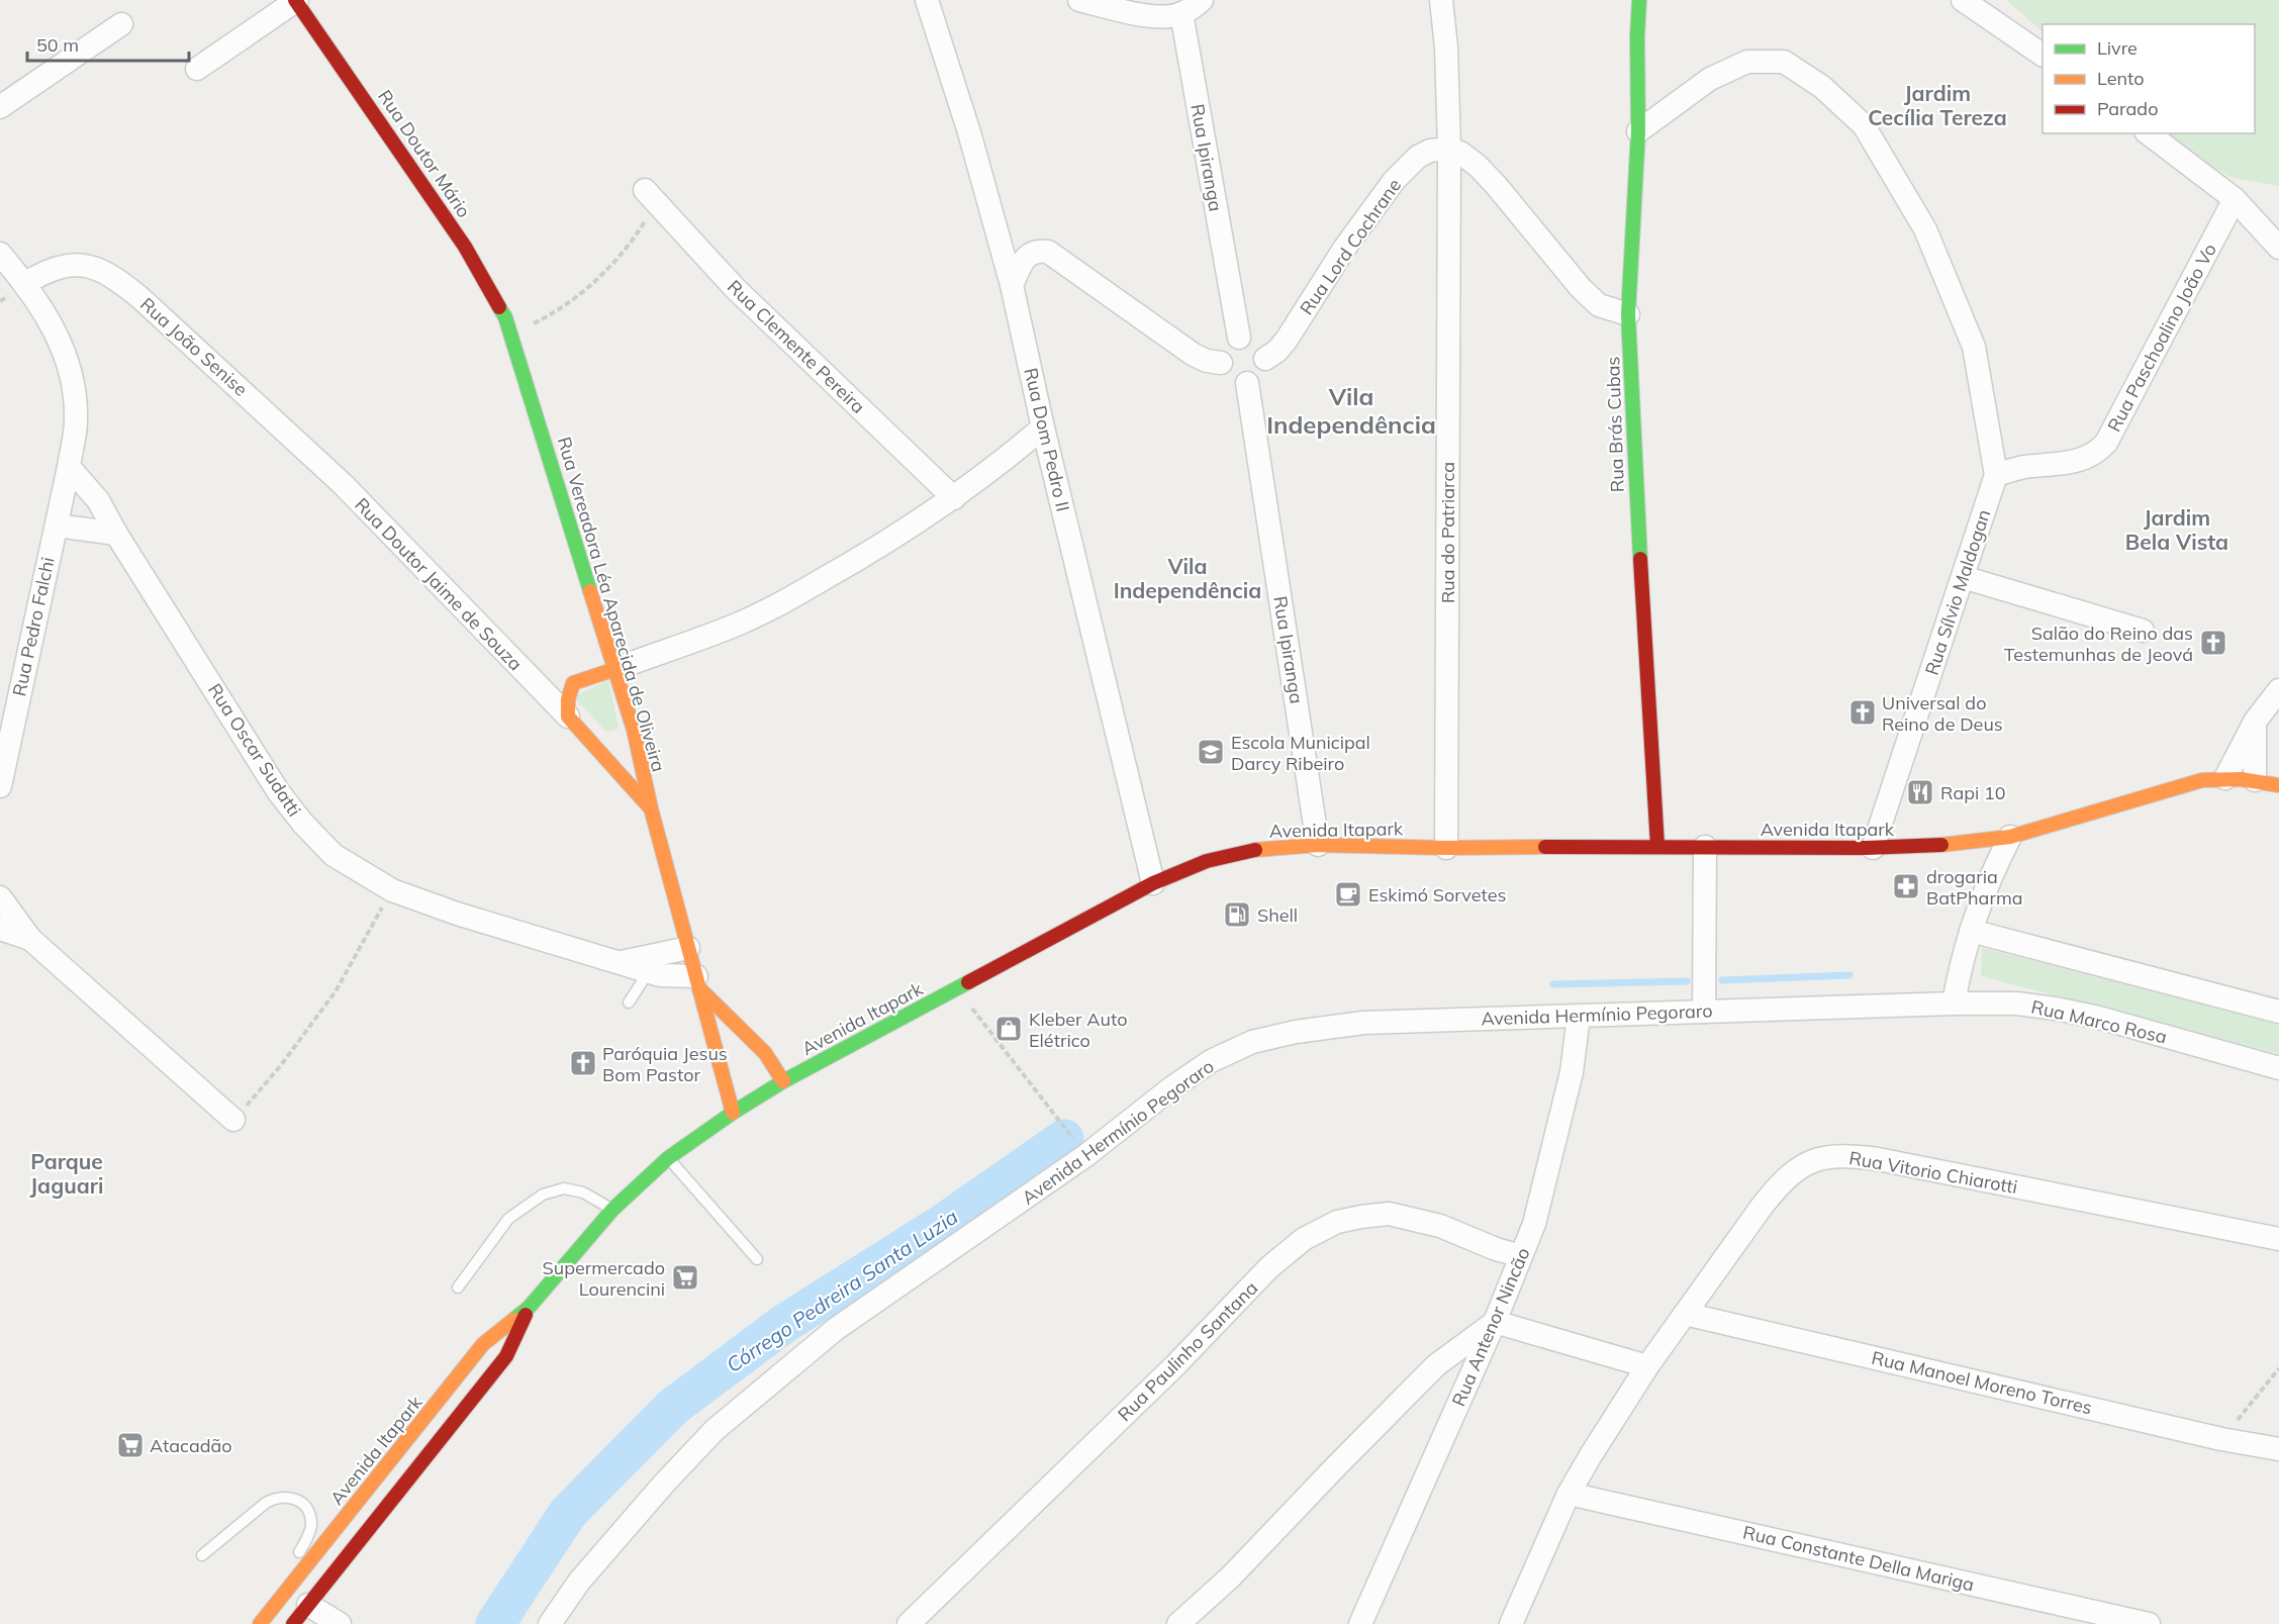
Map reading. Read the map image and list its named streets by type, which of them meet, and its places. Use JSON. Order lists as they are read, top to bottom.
{
  "streets": {
    "main road": [
      "Rua Doutor Mário",
      "Rua Brás Cubas",
      "Rua Doutor Jaime de Souza",
      "Rua Vereadora Léa Aparecida de Oliveira",
      "Avenida Itapark"
    ],
    "street": [
      "Rua Ipiranga",
      "Rua Lord Cochrane",
      "Rua Paschoalino João Vo",
      "Rua João Senise",
      "Rua Clemente Pereira",
      "Rua Dom Pedro II",
      "Rua do Patriarca",
      "Rua Sílvio Maldogan",
      "Rua Pedro Falchi",
      "Rua Oscar Sudatti",
      "Avenida Hermínio Pegoraro",
      "Rua Marco Rosa",
      "Rua Vitorio Chiarotti",
      "Rua Antenor Nincão",
      "Rua Paulinho Santana",
      "Rua Manoel Moreno Torres",
      "Rua Constante Della Mariga"
    ]
  },
  "crossings": [
    ["Rua Doutor Mário", "Rua Vereadora Léa Aparecida de Oliveira"],
    ["Rua Ipiranga", "Rua Lord Cochrane"],
    ["Rua Ipiranga", "Avenida Itapark"],
    ["Rua Lord Cochrane", "Rua do Patriarca"],
    ["Rua Paschoalino João Vo", "Rua Sílvio Maldogan"],
    ["Rua João Senise", "Rua Doutor Jaime de Souza"],
    ["Rua João Senise", "Rua Pedro Falchi"],
    ["Rua Brás Cubas", "Avenida Itapark"],
    ["Rua Dom Pedro II", "Avenida Itapark"],
    ["Rua do Patriarca", "Avenida Itapark"],
    ["Rua Doutor Jaime de Souza", "Rua Vereadora Léa Aparecida de Oliveira"],
    ["Rua Sílvio Maldogan", "Avenida Itapark"],
    ["Rua Vereadora Léa Aparecida de Oliveira", "Rua Oscar Sudatti"],
    ["Rua Vereadora Léa Aparecida de Oliveira", "Avenida Itapark"],
    ["Rua Pedro Falchi", "Rua Oscar Sudatti"],
    ["Avenida Hermínio Pegoraro", "Rua Marco Rosa"],
    ["Avenida Hermínio Pegoraro", "Rua Antenor Nincão"],
    ["Rua Vitorio Chiarotti", "Rua Manoel Moreno Torres"],
    ["Rua Vitorio Chiarotti", "Rua Constante Della Mariga"],
    ["Rua Antenor Nincão", "Rua Paulinho Santana"]
  ],
  "districts": [
    "Jardim Cecília Tereza",
    "Vila Independência",
    "Jardim Bela Vista",
    "Vila Independência",
    "Parque Jaguari"
  ],
  "water": ["Córrego Pedreira Santa Luzia"],
  "places": {
    "church": ["Salão do Reino das Testemunhas de Jeová", "Universal do Reino de Deus", "Paróquia Jesus Bom Pastor"],
    "school or university": ["Escola Municipal Darcy Ribeiro"],
    "restaurant": ["Rapi 10"],
    "pharmacy": ["drogaria BatPharma"],
    "cafe": ["Eskimó Sorvetes"],
    "fuel station": ["Shell"],
    "shop": ["Kleber Auto Elétrico"],
    "supermarket": ["Supermercado Lourencini", "Atacadão"]
  },
  "legend": ["Livre", "Lento", "Parado"],
  "scale_bar": "50 m"
}
